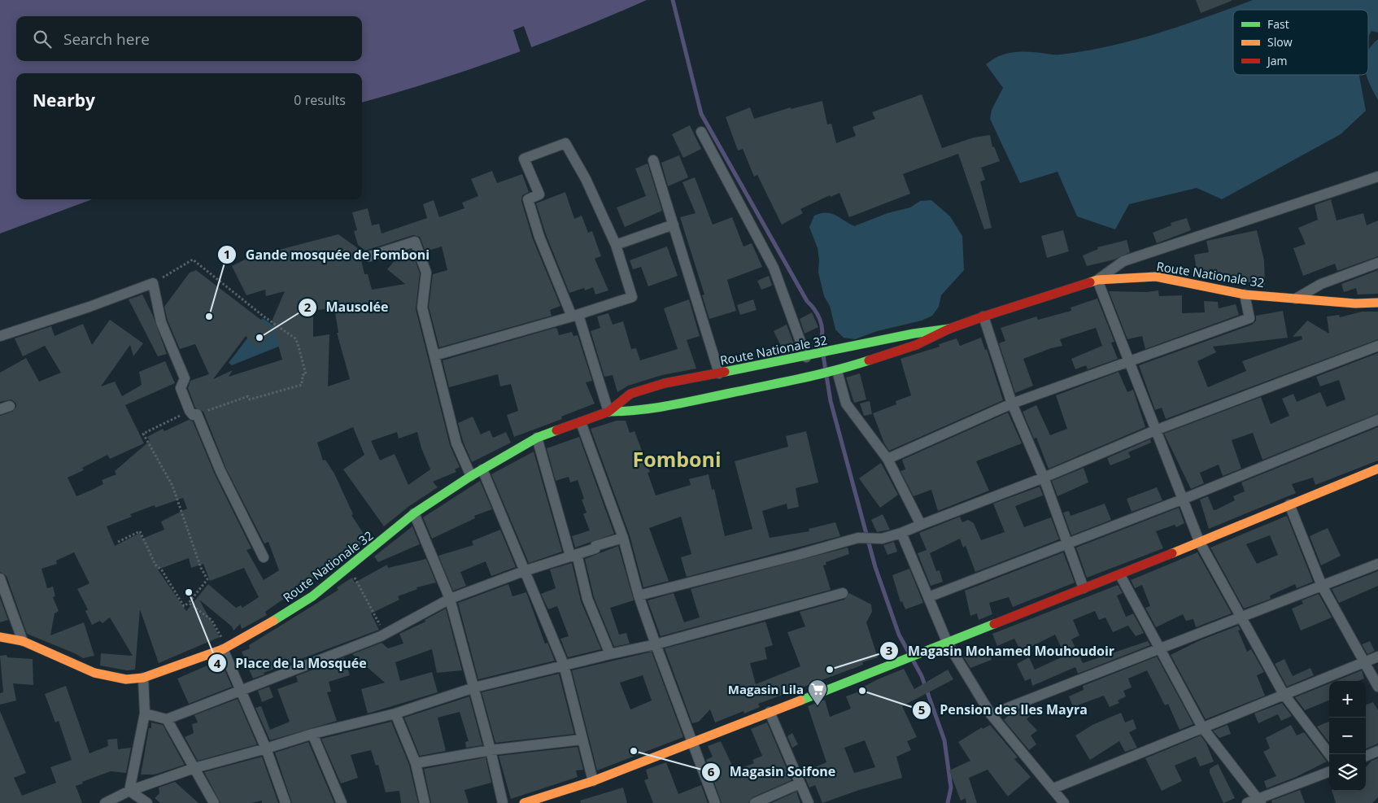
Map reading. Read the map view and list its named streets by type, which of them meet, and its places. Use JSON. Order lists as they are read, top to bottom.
{
  "streets": {
    "street": ["Route Nationale 32"]
  },
  "districts": ["Fomboni"],
  "places": {
    "other": [
      "Gande mosquée de Fomboni",
      "Mausolée",
      "Place de la Mosquée",
      "Magasin Mohamed Mouhoudoir",
      "Pension des Iles Mayra",
      "Magasin Soifone"
    ],
    "supermarket": ["Magasin Lila"]
  },
  "legend": ["Fast", "Slow", "Jam"],
  "page": {
    "search": "Search here",
    "heading": ["Nearby", "0 results"],
    "map_buttons": ["+", "−"]
  }
}
